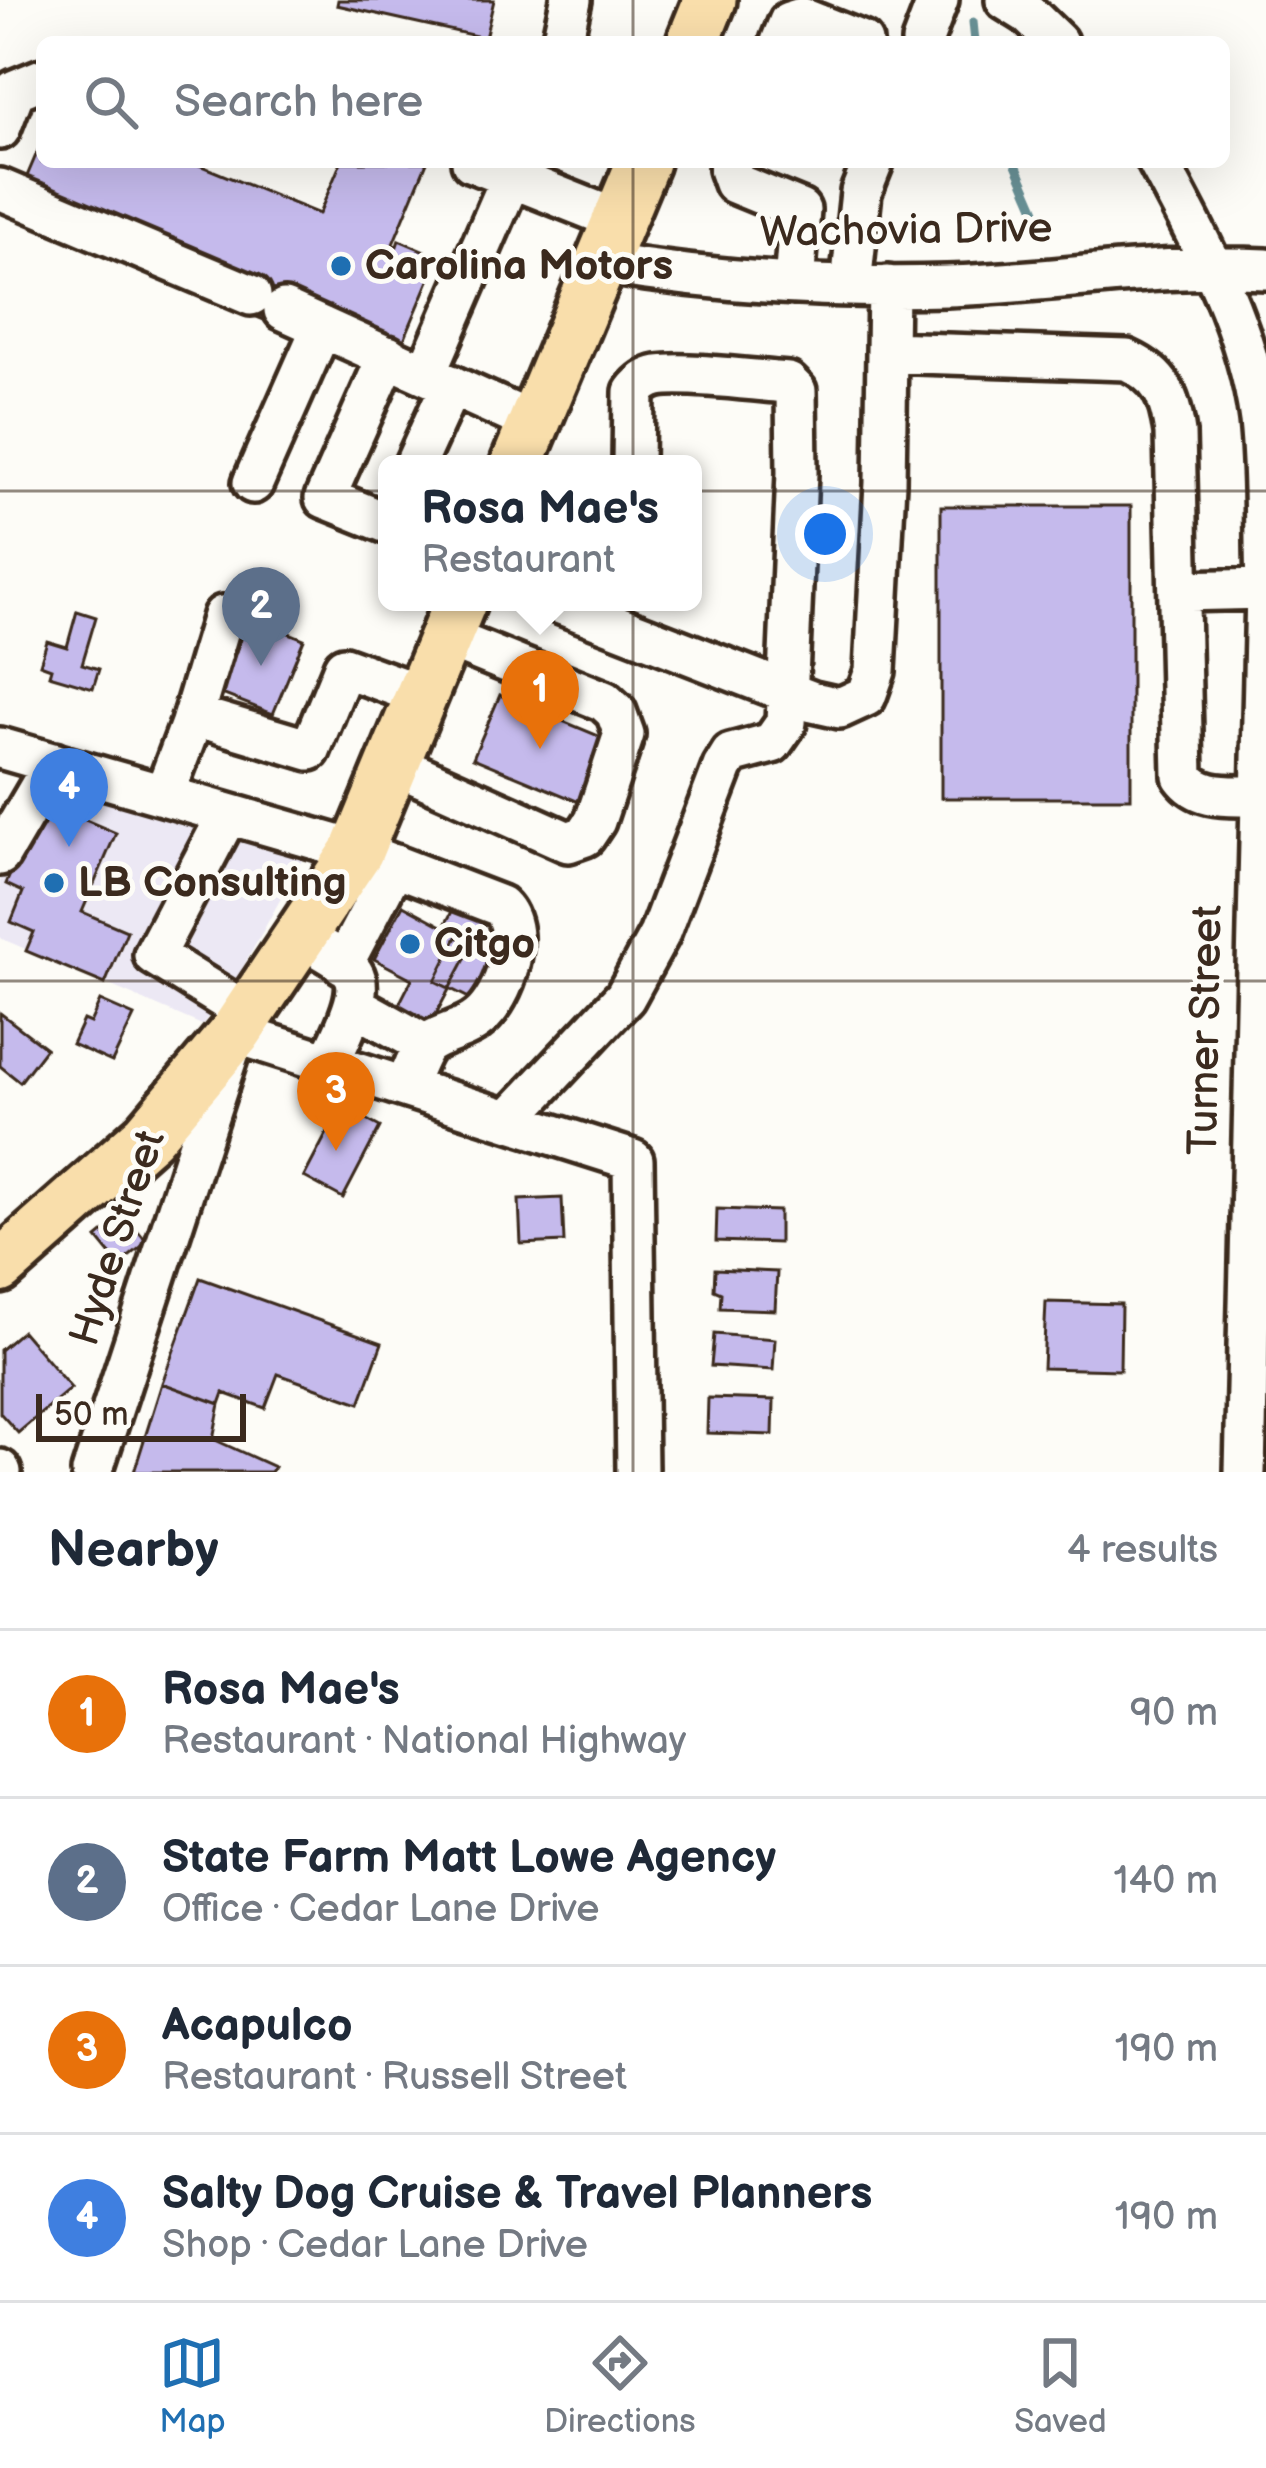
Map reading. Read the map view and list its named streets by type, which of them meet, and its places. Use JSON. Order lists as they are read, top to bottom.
{
  "streets": {
    "street": ["Wachovia Drive", "Turner Street", "Hyde Street"]
  },
  "crossings": [
    ["Wachovia Drive", "Turner Street"]
  ],
  "places": ["Carolina Motors", "LB Consulting", "Citgo"],
  "scale_bar": "50 m",
  "page": {
    "search": "Search here",
    "popup": ["Rosa Mae's", "Restaurant"],
    "pins": [
      "2",
      "1",
      "4",
      "3"
    ],
    "scale": "50 m",
    "heading": ["Nearby", "4 results"],
    "list": [
      {
        "mark": "1",
        "name": "Rosa Mae's",
        "note": "Restaurant · National Highway",
        "value": "90 m"
      },
      {
        "mark": "2",
        "name": "State Farm Matt Lowe Agency",
        "note": "Office · Cedar Lane Drive",
        "value": "140 m"
      },
      {
        "mark": "3",
        "name": "Acapulco",
        "note": "Restaurant · Russell Street",
        "value": "190 m"
      },
      {
        "mark": "4",
        "name": "Salty Dog Cruise & Travel Planners",
        "note": "Shop · Cedar Lane Drive",
        "value": "190 m"
      }
    ],
    "nav": ["Map", "Directions", "Saved"]
  }
}
